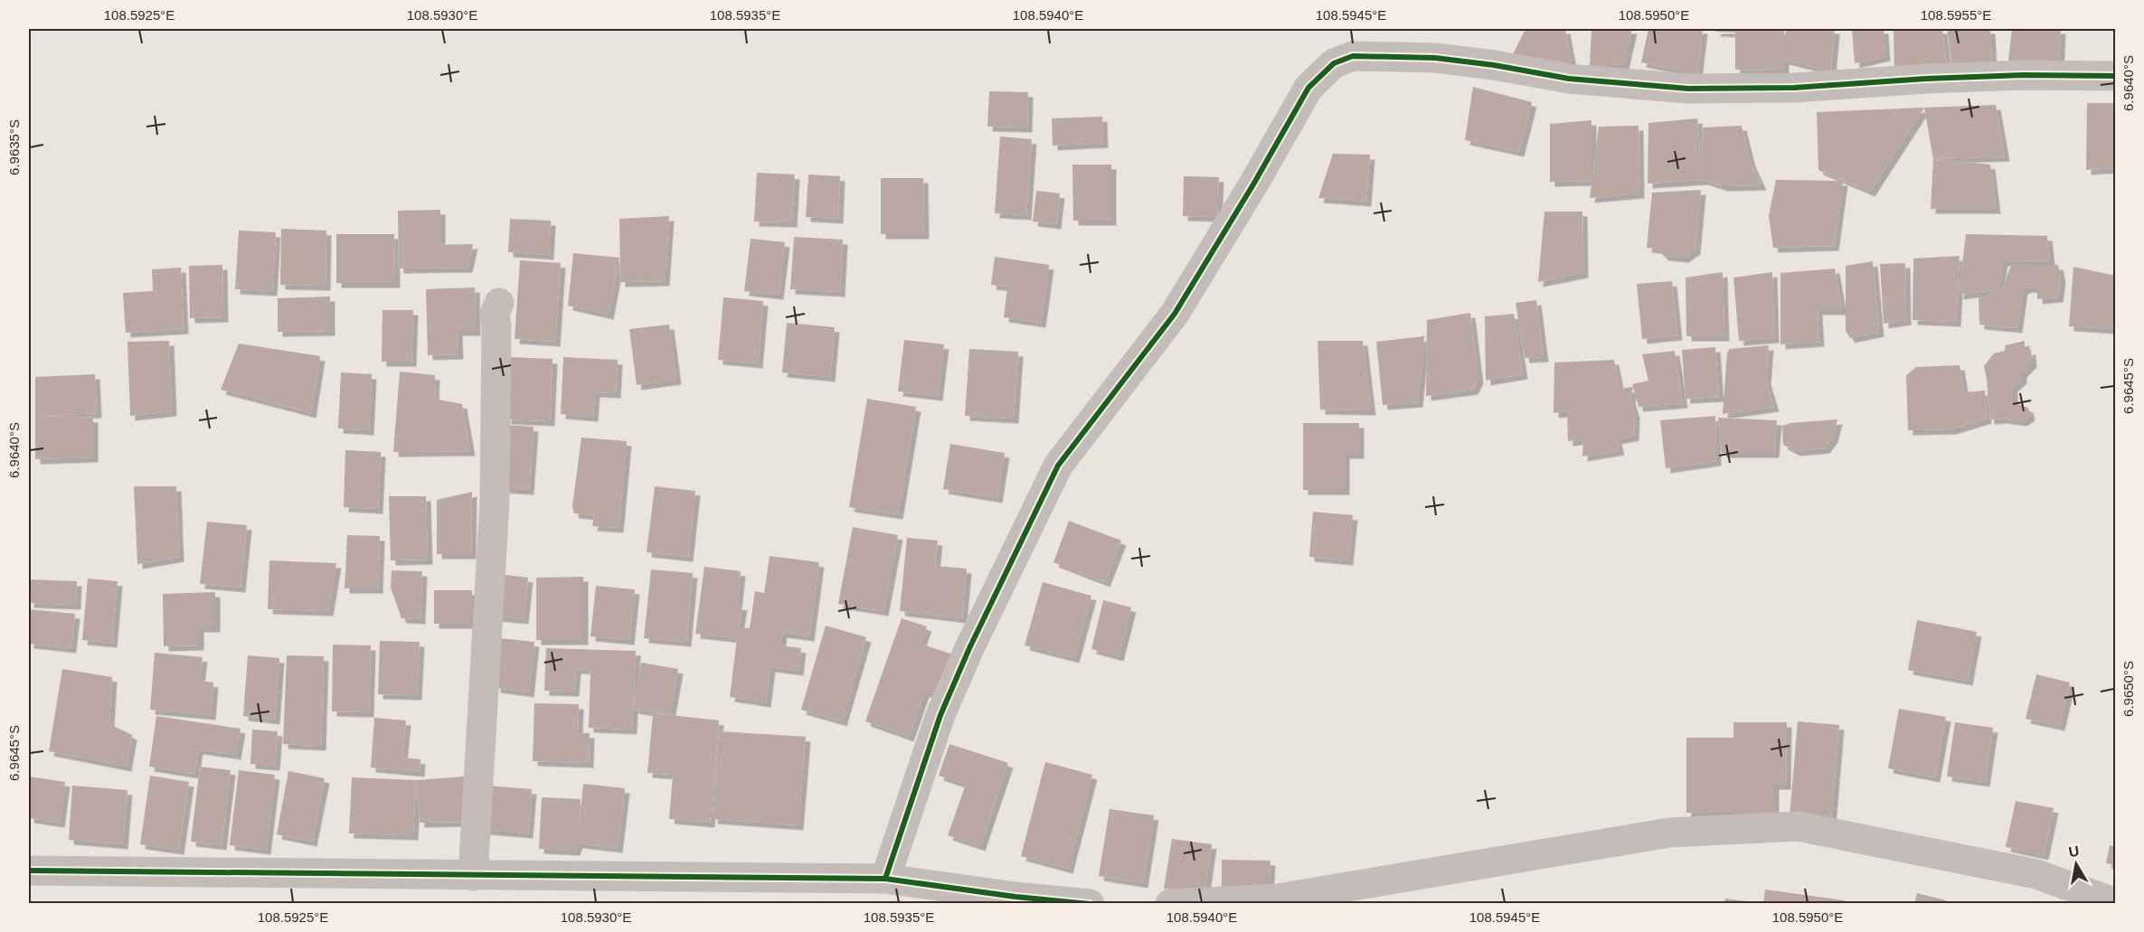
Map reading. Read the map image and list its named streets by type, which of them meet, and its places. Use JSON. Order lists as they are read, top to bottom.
{
  "north": "top",
  "coordinates": [
    "108.5925°E",
    "108.5930°E",
    "108.5935°E",
    "108.5940°E",
    "108.5945°E",
    "108.5950°E",
    "108.5955°E",
    "6.9640°S",
    "6.9635°S",
    "6.9645°S",
    "6.9650°S"
  ]
}
